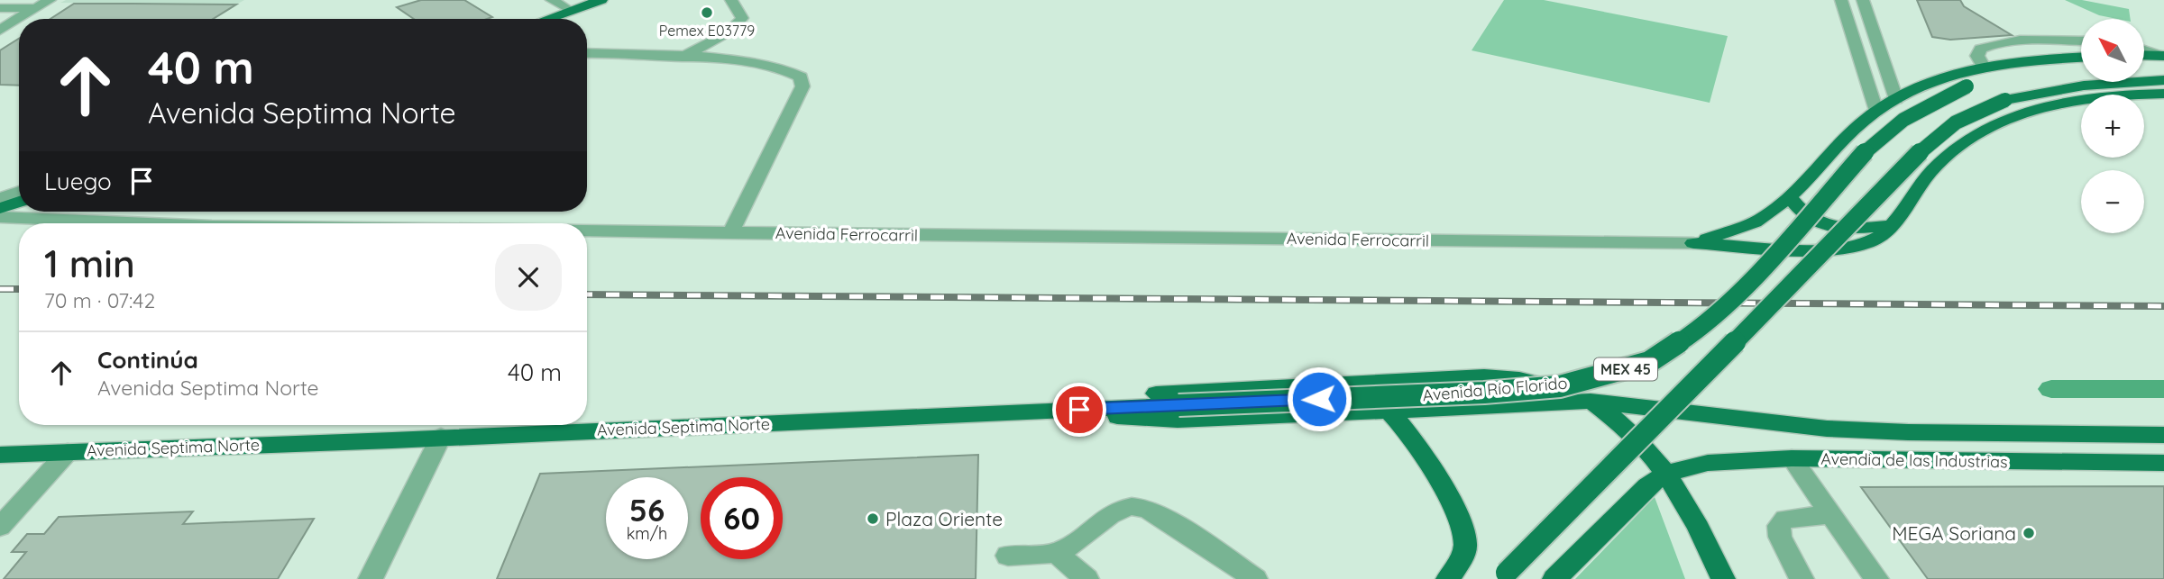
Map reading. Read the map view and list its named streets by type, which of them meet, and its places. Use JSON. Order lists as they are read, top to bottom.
{
  "streets": {
    "main road": [
      "MEX 45",
      "Avenida Río Florido",
      "Avenida Septima Norte",
      "Avendia de las Industrias"
    ],
    "street": ["Avenida Ferrocarril"]
  },
  "crossings": [
    ["Avenida Río Florido", "Avenida Septima Norte"]
  ],
  "places": ["Pemex E03779", "Plaza Oriente", "MEGA Soriana"],
  "north": "top left",
  "page": {
    "map_buttons": ["+", "−"],
    "turn": ["40 m", "Avenida Septima Norte"],
    "then": "Luego",
    "heading": ["1 min", "70 m · 07:42"],
    "list": [
      {
        "name": "Continúa",
        "note": "Avenida Septima Norte",
        "value": "40 m"
      }
    ],
    "speed": "56 km/h",
    "limit": "60"
  }
}
